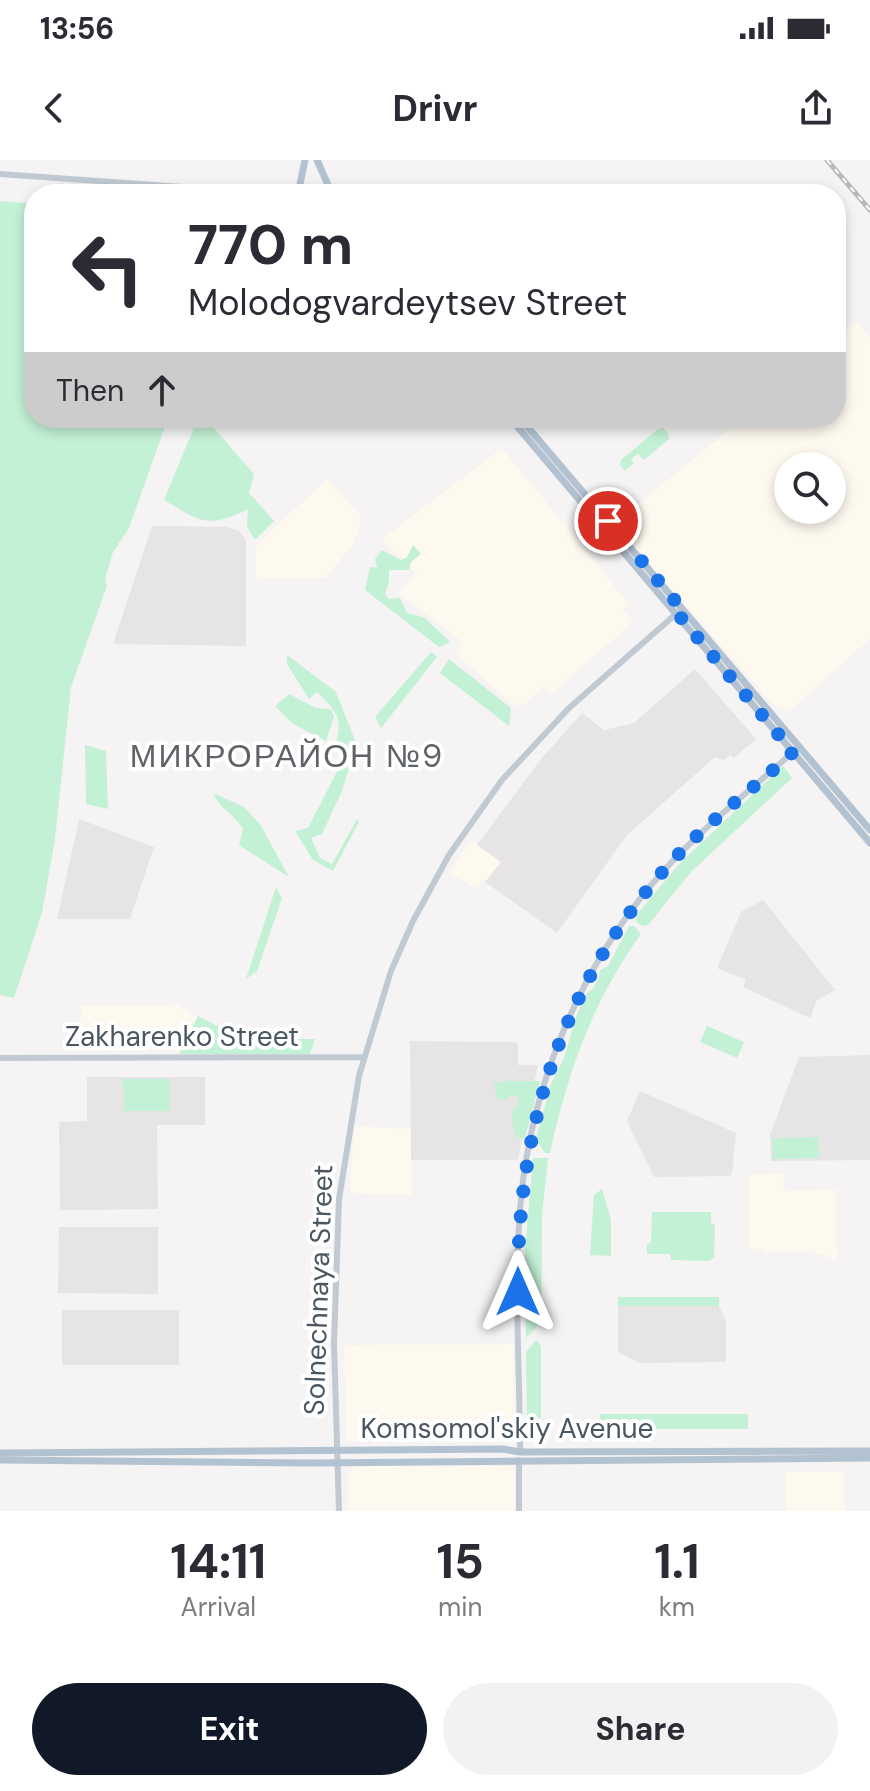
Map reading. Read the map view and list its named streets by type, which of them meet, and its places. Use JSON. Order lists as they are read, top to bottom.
{
  "streets": {
    "main road": ["Komsomol'skiy Avenue"],
    "street": ["Zakharenko Street", "Solnechnaya Street"]
  },
  "crossings": [
    ["Zakharenko Street", "Solnechnaya Street"],
    ["Solnechnaya Street", "Komsomol'skiy Avenue"]
  ],
  "districts": ["МИКРОРАЙОН №9"],
  "page": {
    "status": "13:56",
    "header": "Drivr",
    "turn": ["770 m", "Molodogvardeytsev Street"],
    "then": "Then",
    "eta": [
      "14:11",
      "Arrival",
      "15",
      "min",
      "1.1",
      "km"
    ],
    "buttons": ["Exit", "Share"]
  }
}
